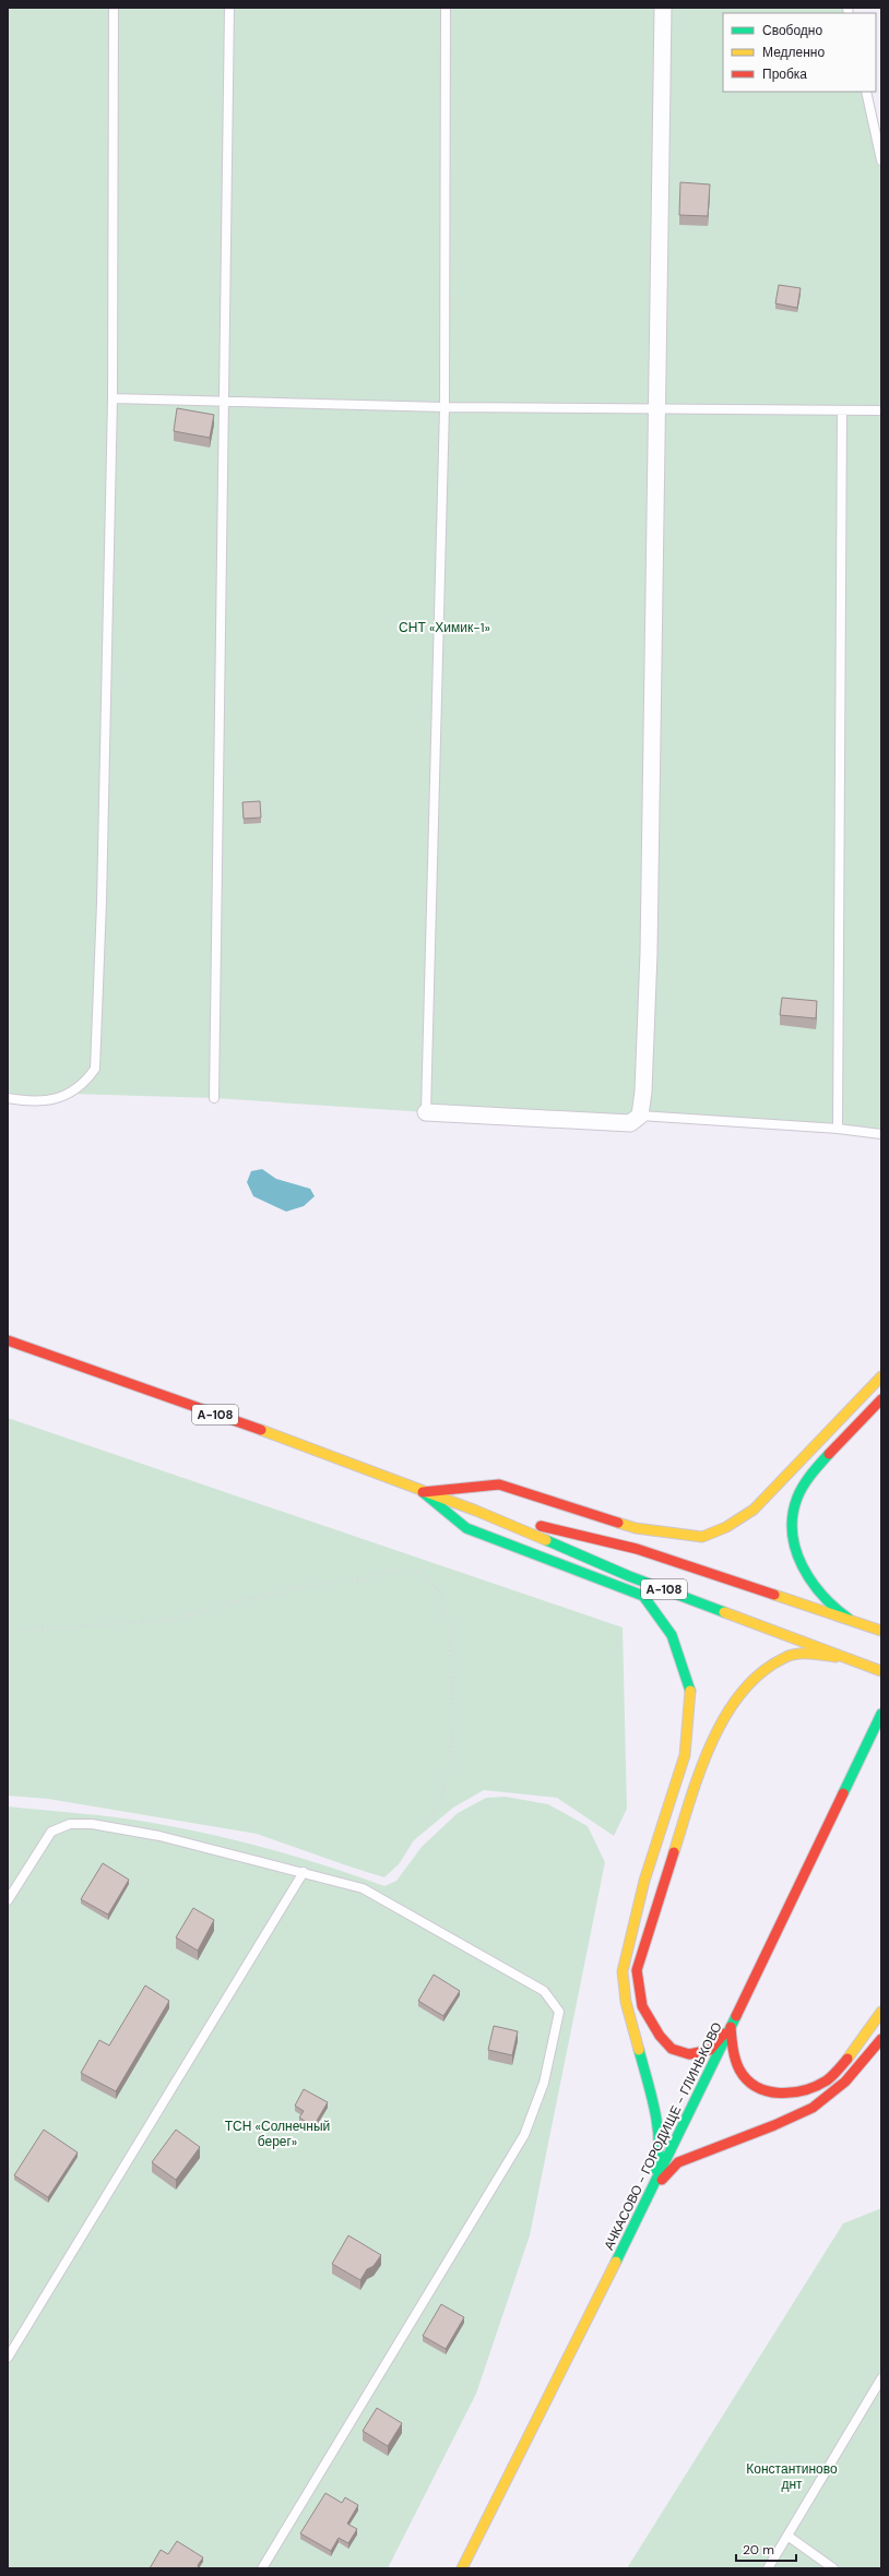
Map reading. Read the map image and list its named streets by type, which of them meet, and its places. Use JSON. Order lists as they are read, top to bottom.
{
  "streets": {
    "main road": ["А-108", "АЧКАСОВО - ГОРОДИЩЕ - ГЛИНЬКОВО"]
  },
  "parks": ["СНТ «Химик-1»", "ТСН «Солнечный берег»", "Константиново днт"],
  "legend": ["Свободно", "Медленно", "Пробка"],
  "scale_bar": "20 m"
}
